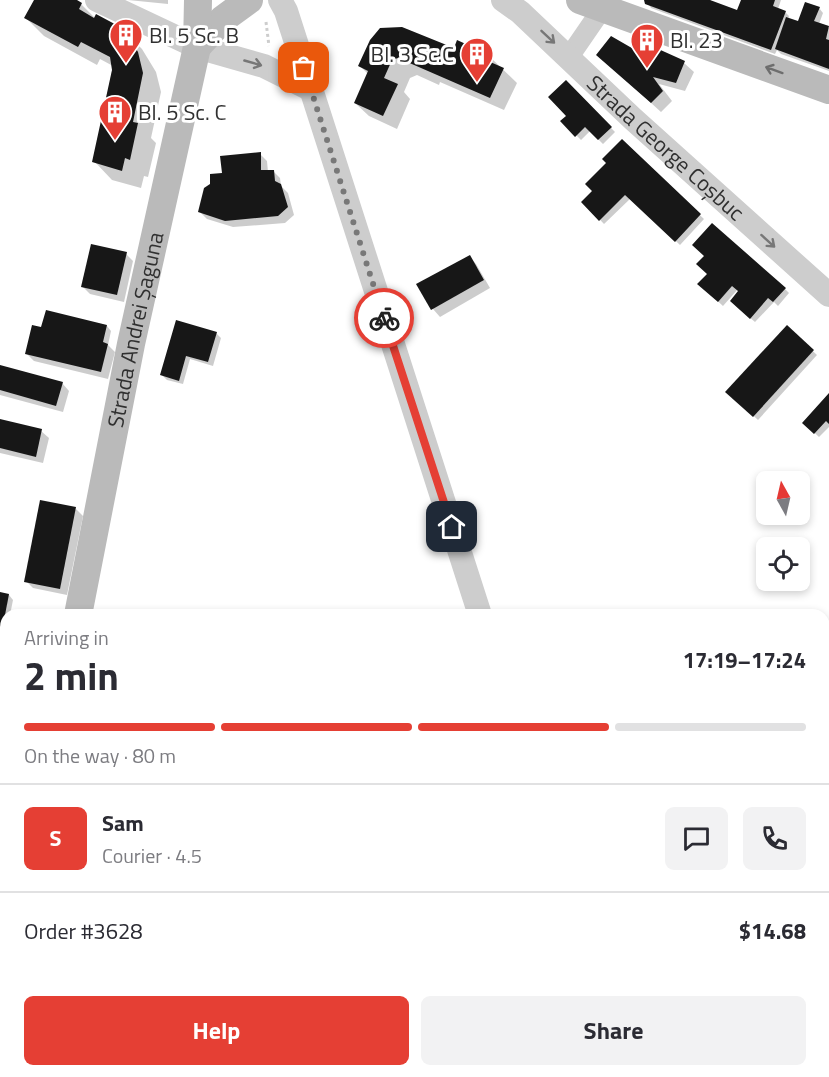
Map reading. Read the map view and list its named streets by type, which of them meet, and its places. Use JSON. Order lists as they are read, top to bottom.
{
  "streets": {
    "main road": ["Strada Andrei Șaguna"],
    "street": ["Strada George Coșbuc"]
  },
  "one_way": ["Strada George Coșbuc"],
  "places": {
    "building": [
      "Bl. 5 Sc. B",
      "Bl. 23",
      "Bl. 3 Sc.C",
      "Bl. 5 Sc. C"
    ]
  },
  "north": "top",
  "page": {
    "heading": ["2 min", "Arriving in", "17:19–17:24"],
    "panel": [
      "Sam",
      "Courier · 4.5",
      "Order #3628",
      "$14.68"
    ],
    "bar": "On the way · 80 m",
    "round": "S",
    "buttons": ["Help", "Share"]
  }
}
